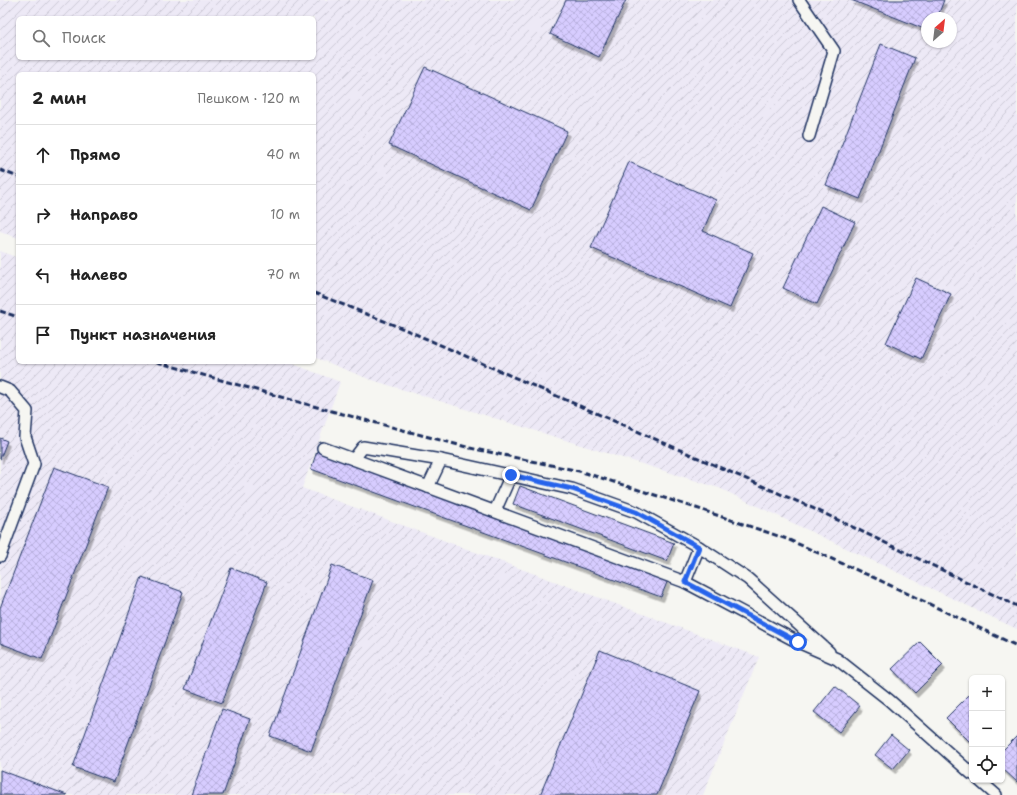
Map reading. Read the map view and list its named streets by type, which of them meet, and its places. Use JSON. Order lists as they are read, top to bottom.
{
  "north": "top right",
  "page": {
    "search": "Поиск",
    "heading": ["2 мин", "Пешком · 120 m"],
    "list": [
      ["Прямо", "40 m"],
      ["Направо", "10 m"],
      ["Налево", "70 m"],
      "Пункт назначения"
    ],
    "map_buttons": ["+", "−"]
  }
}
